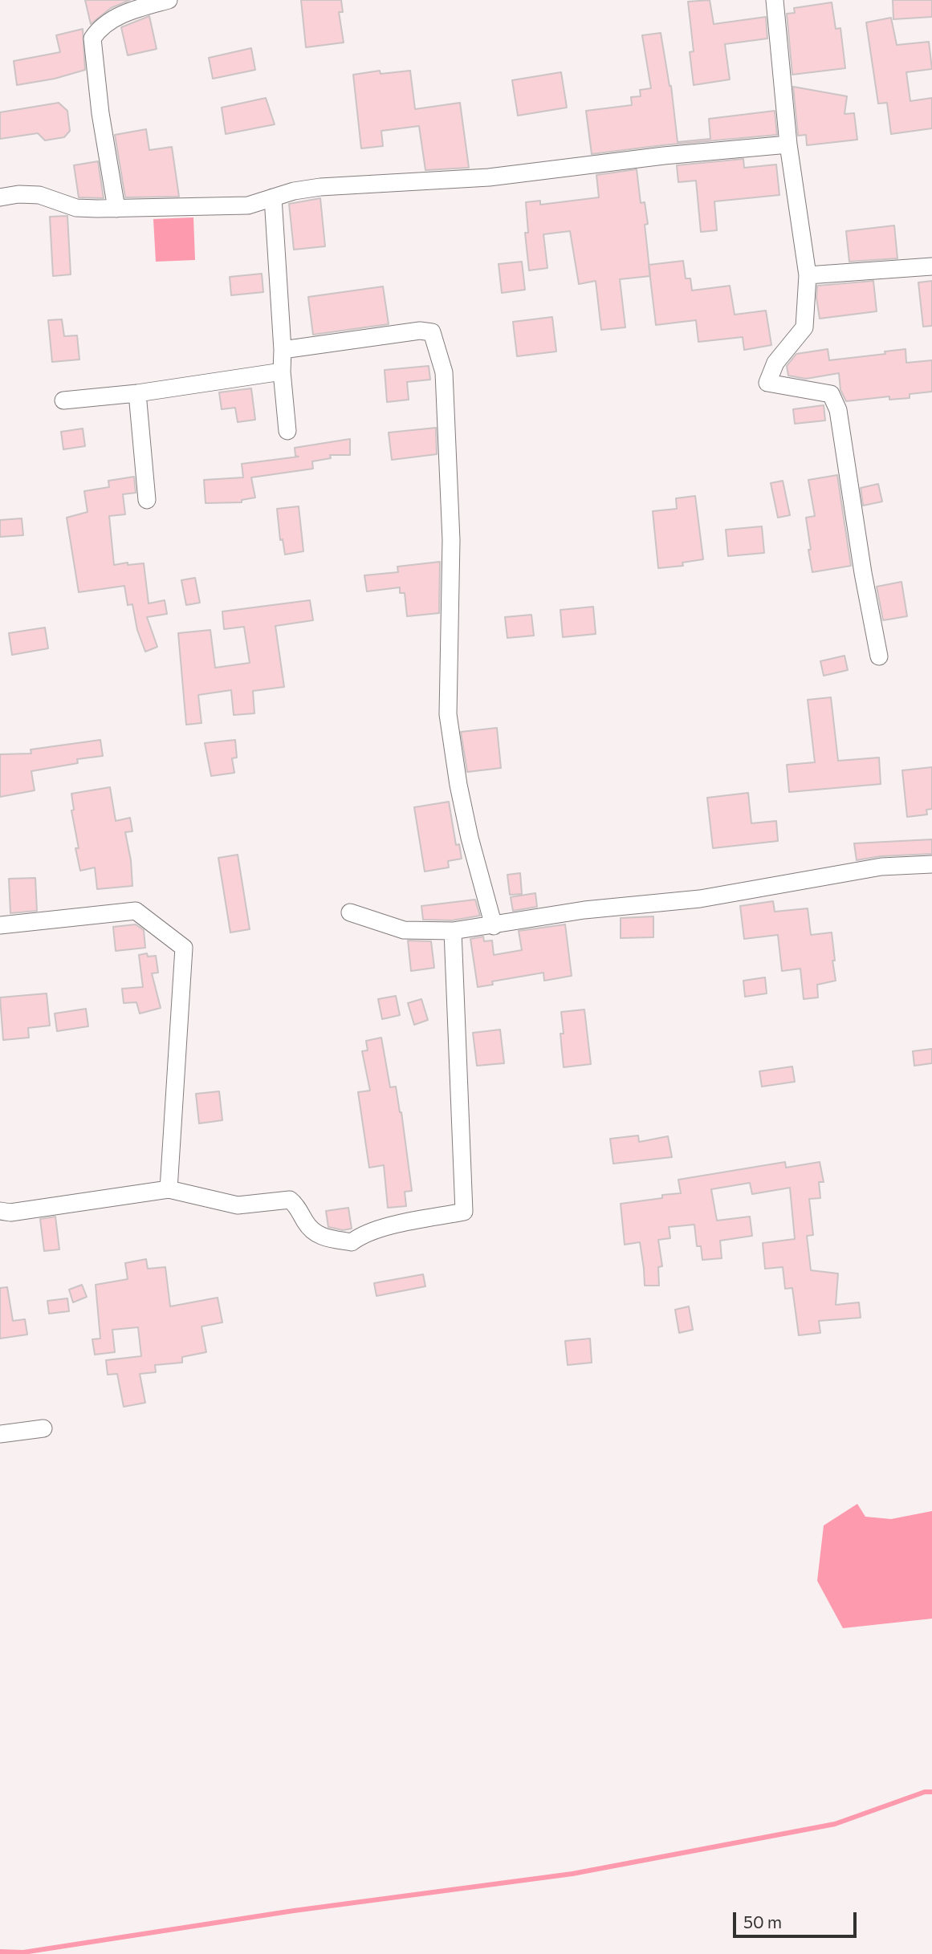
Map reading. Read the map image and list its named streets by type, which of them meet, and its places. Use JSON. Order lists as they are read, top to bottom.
{
  "scale_bar": "50 m"
}
